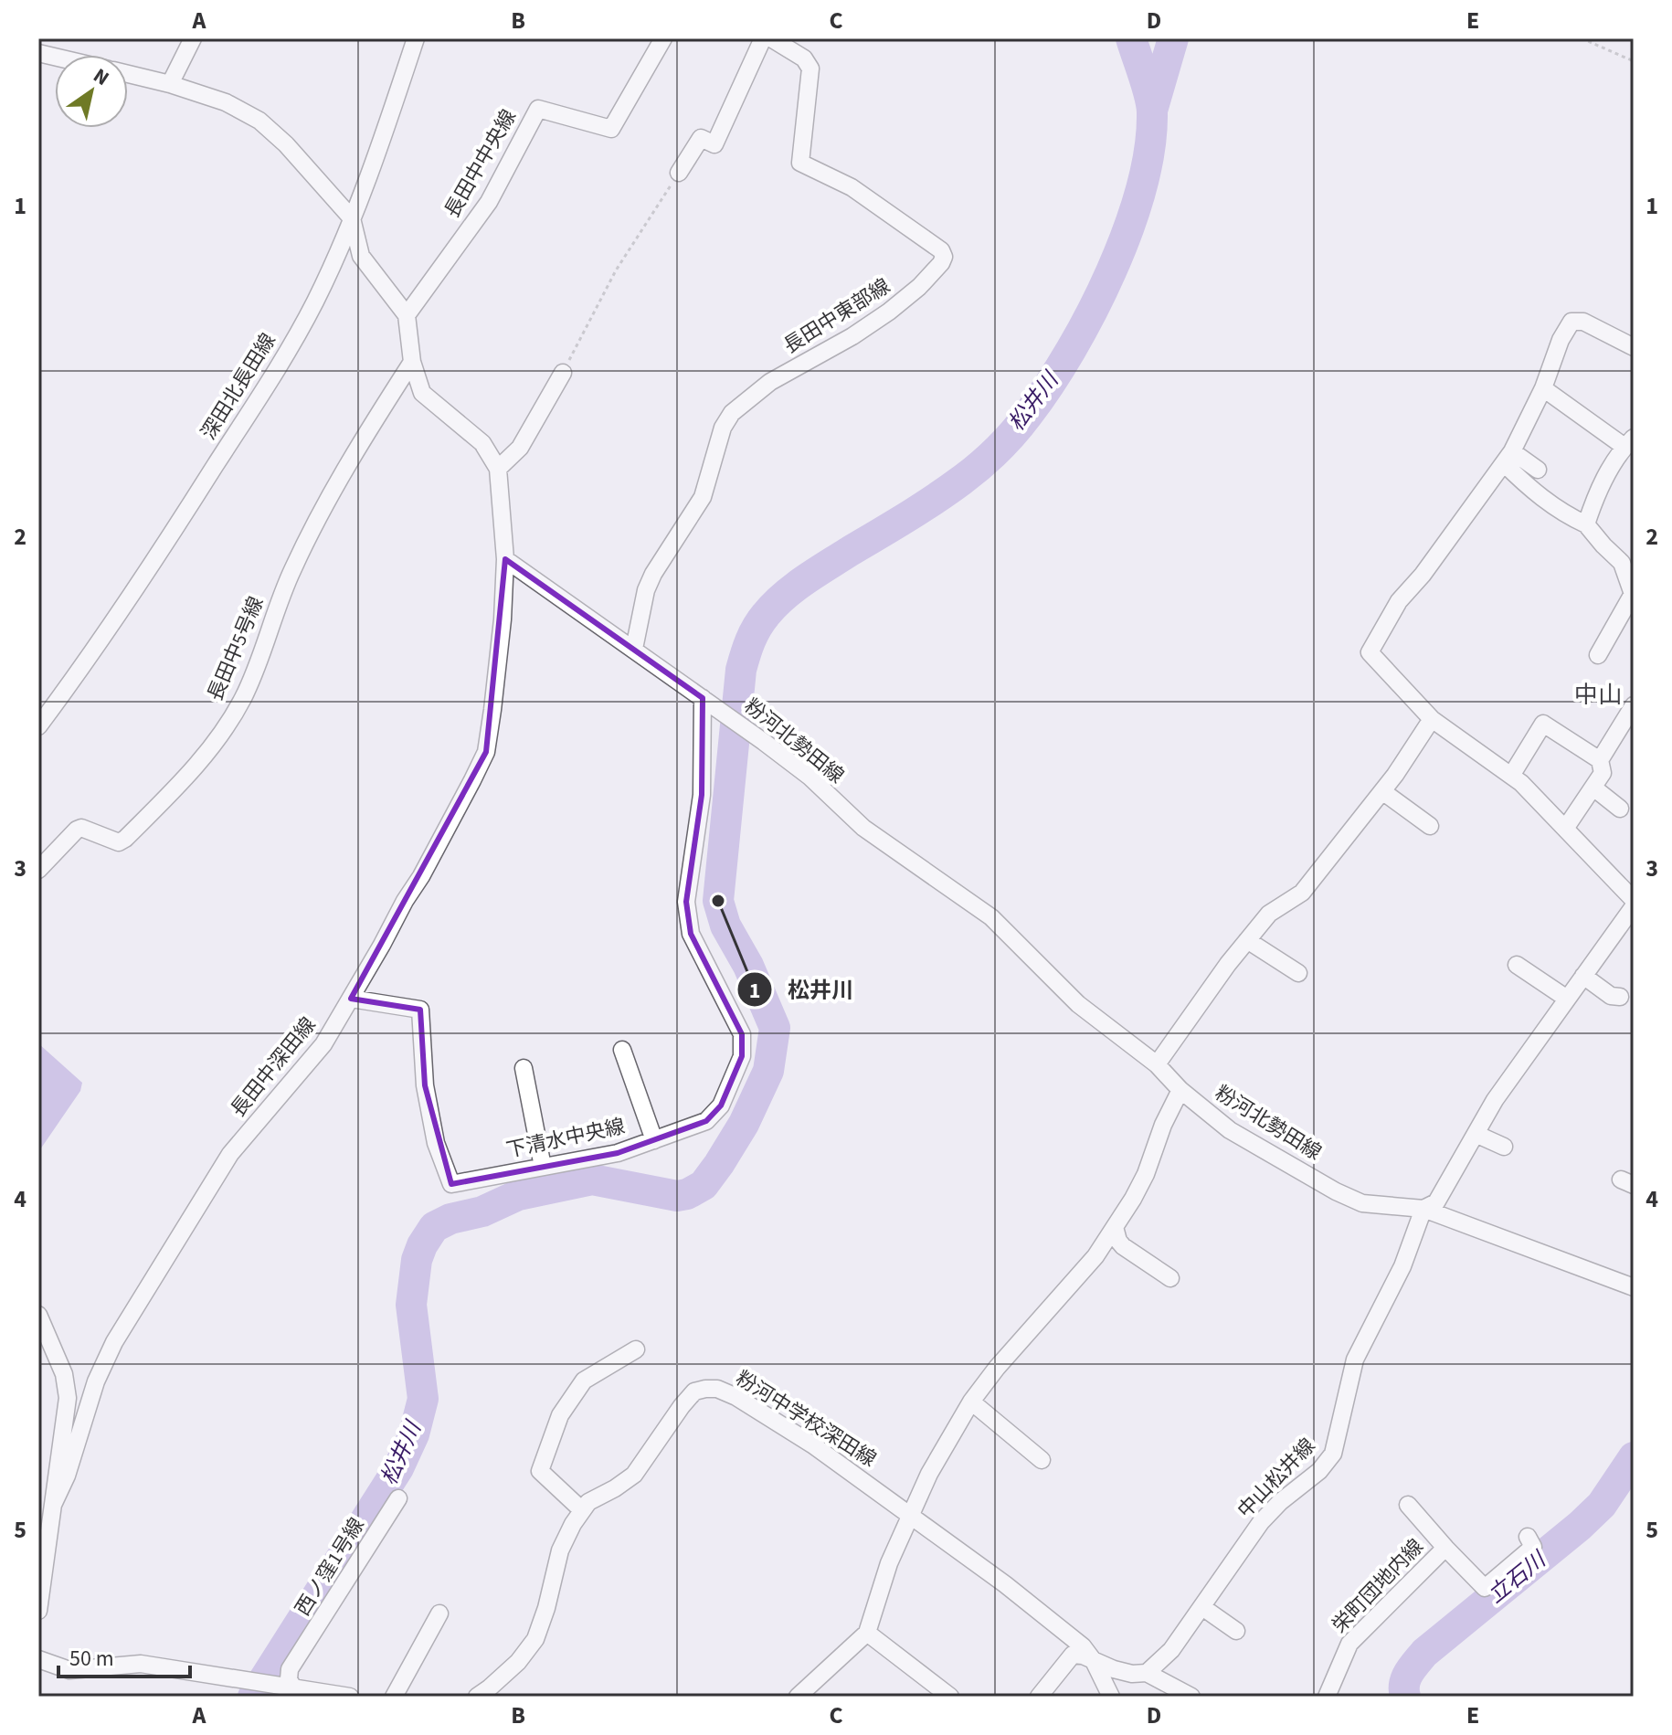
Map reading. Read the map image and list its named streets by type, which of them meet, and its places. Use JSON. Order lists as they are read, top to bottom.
{
  "streets": {
    "street": [
      "長田中中央線",
      "長田中東部線",
      "深田北長田線",
      "長田中5号線",
      "粉河北勢田線",
      "長田中深田線",
      "下清水中央線",
      "粉河中学校深田線",
      "中山松井線",
      "西ノ窪1号線",
      "栄町団地内線"
    ]
  },
  "crossings": [
    ["長田中東部線", "粉河北勢田線"],
    ["粉河北勢田線", "長田中深田線"],
    ["粉河北勢田線", "下清水中央線"],
    ["粉河北勢田線", "中山松井線"],
    ["長田中深田線", "下清水中央線"]
  ],
  "districts": ["中山"],
  "water": ["松井川", "立石川"],
  "places": ["松井川"],
  "scale_bar": "50 m",
  "north": "top right",
  "grid": {
    "columns": [
      "A",
      "B",
      "C",
      "D",
      "E"
    ],
    "rows": [
      "1",
      "2",
      "3",
      "4",
      "5"
    ]
  }
}
